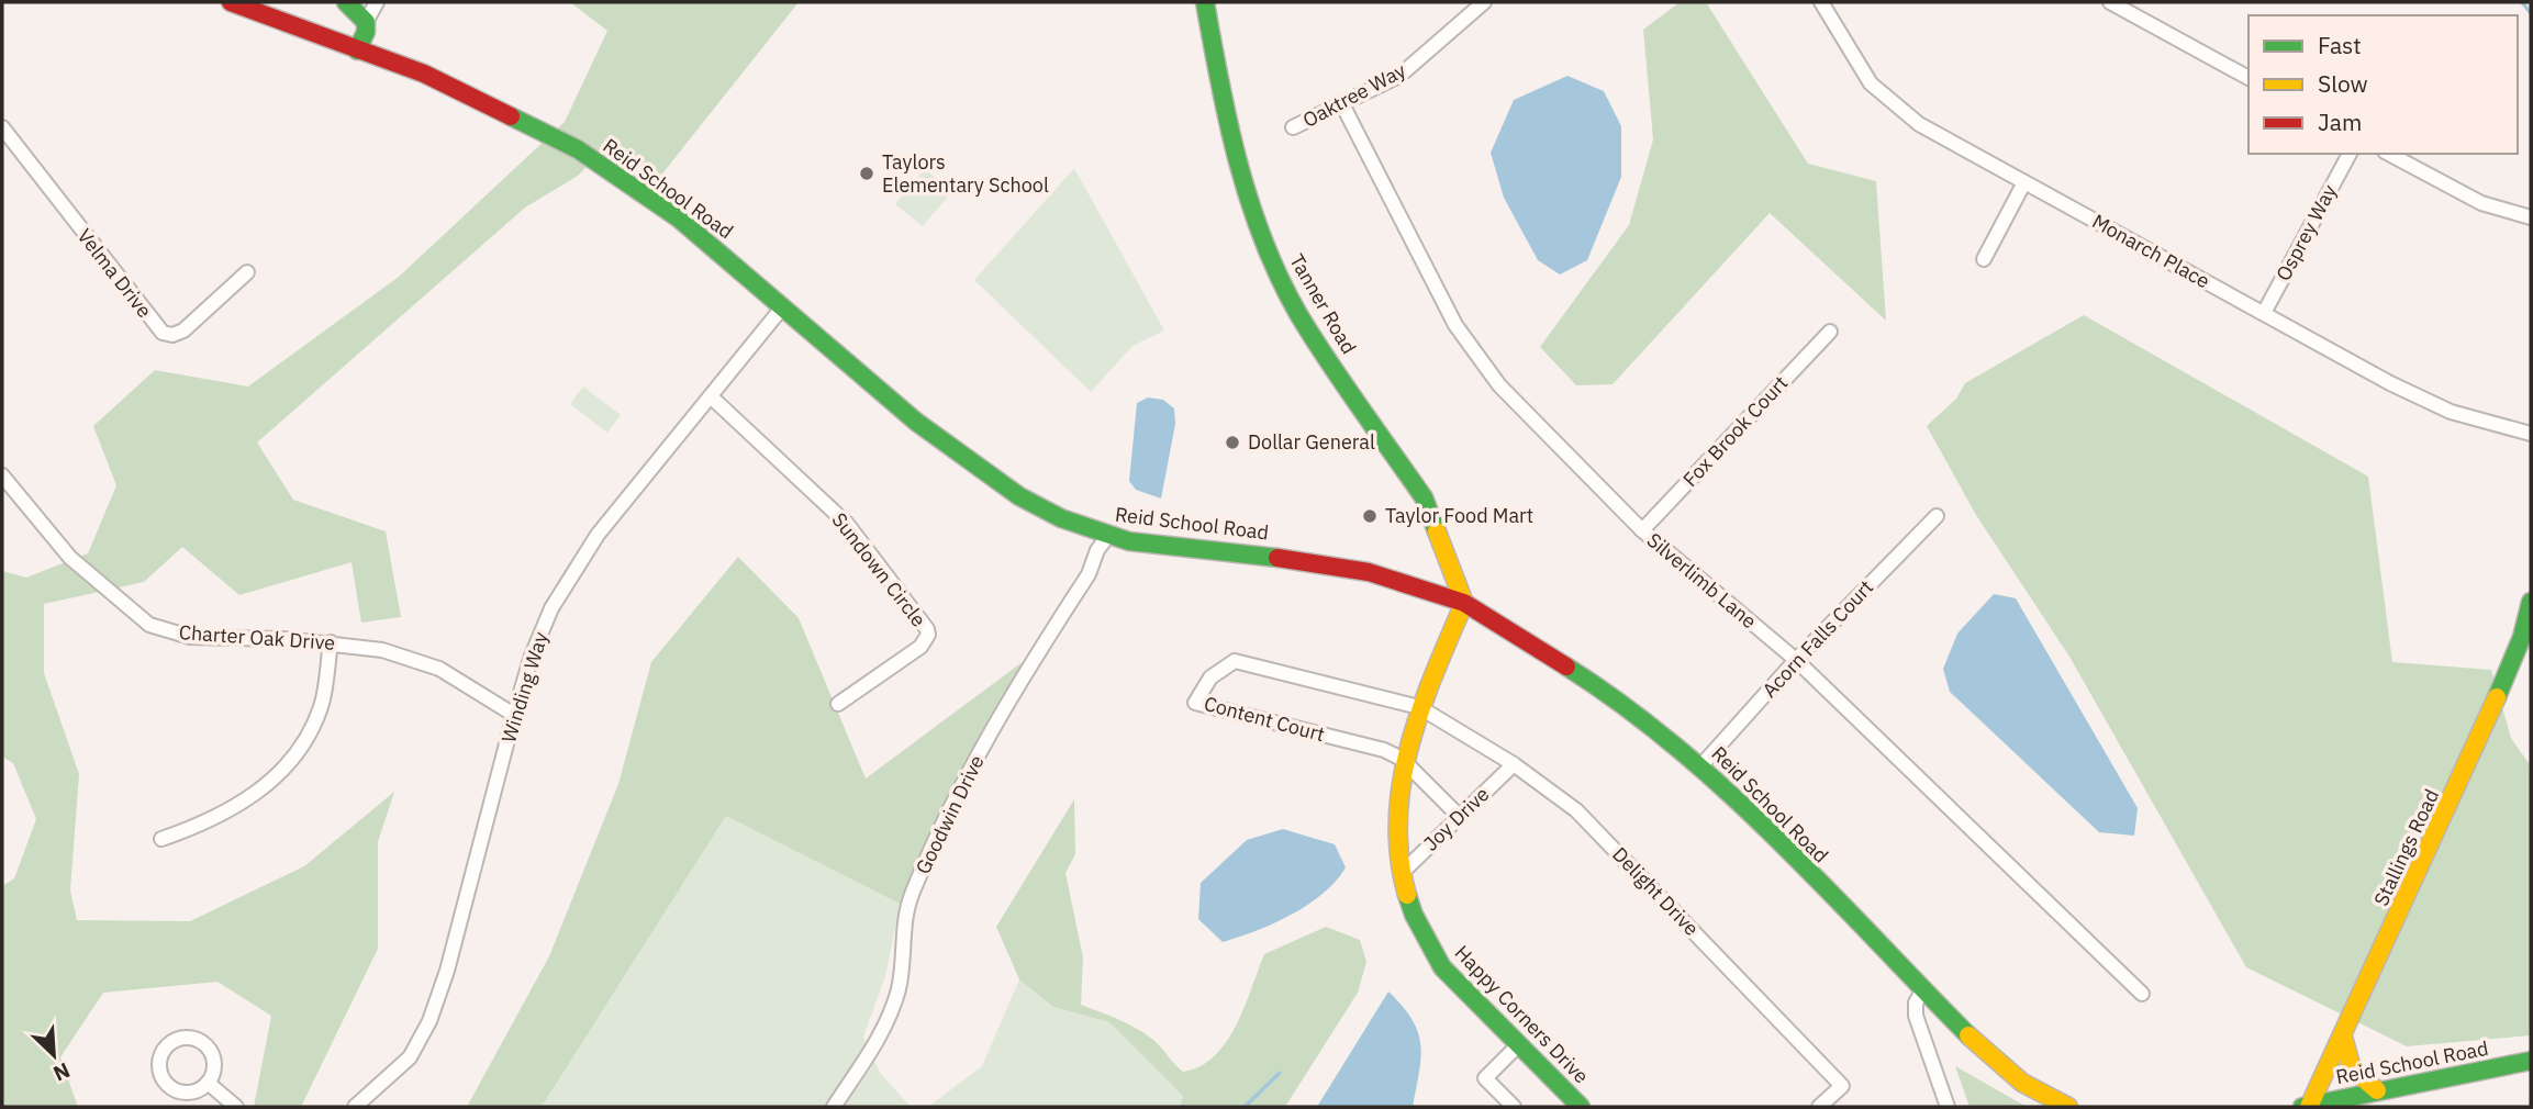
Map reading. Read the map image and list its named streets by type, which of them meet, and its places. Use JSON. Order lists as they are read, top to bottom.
{
  "streets": {
    "street": [
      "Oaktree Way",
      "Reid School Road",
      "Osprey Way",
      "Monarch Place",
      "Velma Drive",
      "Tanner Road",
      "Fox Brook Court",
      "Sundown Circle",
      "Silverlimb Lane",
      "Charter Oak Drive",
      "Acorn Falls Court",
      "Winding Way",
      "Content Court",
      "Goodwin Drive",
      "Joy Drive",
      "Stallings Road",
      "Delight Drive",
      "Happy Corners Drive"
    ]
  },
  "crossings": [
    ["Oaktree Way", "Silverlimb Lane"],
    ["Reid School Road", "Tanner Road"],
    ["Reid School Road", "Acorn Falls Court"],
    ["Reid School Road", "Winding Way"],
    ["Reid School Road", "Goodwin Drive"],
    ["Reid School Road", "Stallings Road"],
    ["Reid School Road", "Happy Corners Drive"],
    ["Osprey Way", "Monarch Place"],
    ["Tanner Road", "Happy Corners Drive"],
    ["Fox Brook Court", "Silverlimb Lane"],
    ["Sundown Circle", "Winding Way"],
    ["Silverlimb Lane", "Acorn Falls Court"],
    ["Charter Oak Drive", "Winding Way"],
    ["Content Court", "Joy Drive"],
    ["Content Court", "Delight Drive"],
    ["Content Court", "Happy Corners Drive"],
    ["Joy Drive", "Delight Drive"],
    ["Joy Drive", "Happy Corners Drive"],
    ["Delight Drive", "Happy Corners Drive"]
  ],
  "places": ["Taylors Elementary School", "Dollar General", "Taylor Food Mart"],
  "legend": ["Fast", "Slow", "Jam"],
  "north": "bottom right"
}
